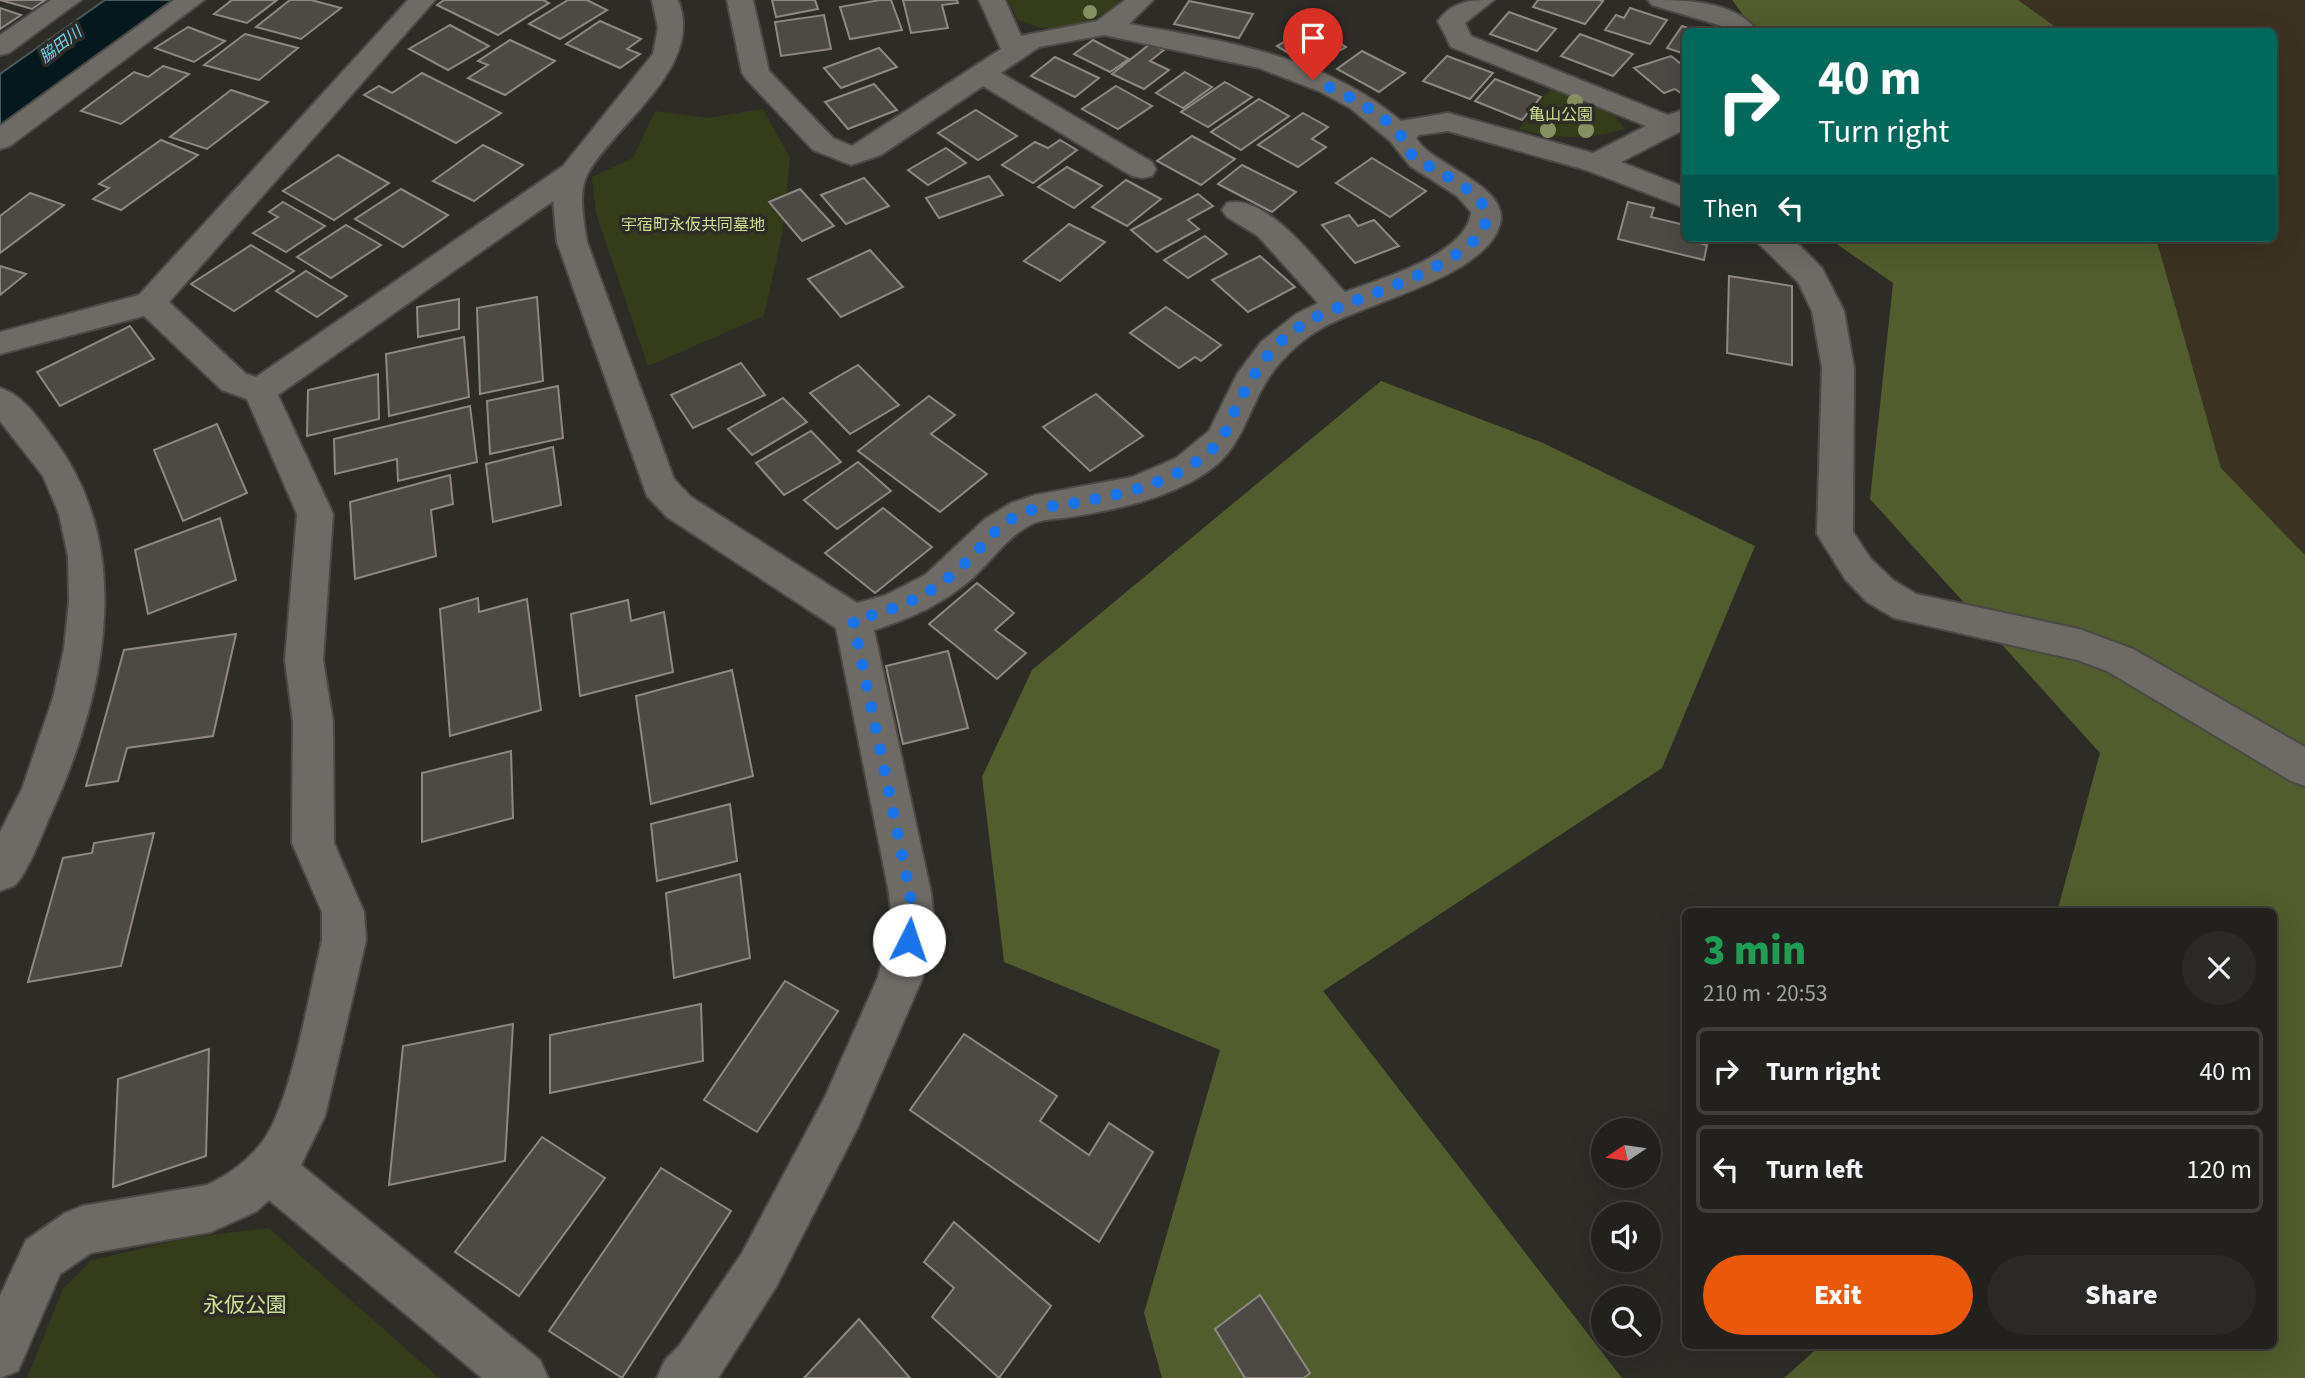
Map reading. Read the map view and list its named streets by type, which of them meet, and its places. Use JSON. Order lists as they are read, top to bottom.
{
  "water": ["脇田川"],
  "parks": ["亀山公園", "宇宿町永仮共同墓地", "永仮公園"],
  "north": "left",
  "page": {
    "turn": ["40 m", "Turn right"],
    "then": "Then",
    "heading": ["3 min", "210 m · 20:53"],
    "list": [
      {
        "name": "Turn right",
        "value": "40 m"
      },
      {
        "name": "Turn left",
        "value": "120 m"
      }
    ],
    "buttons": ["Exit", "Share"]
  }
}
